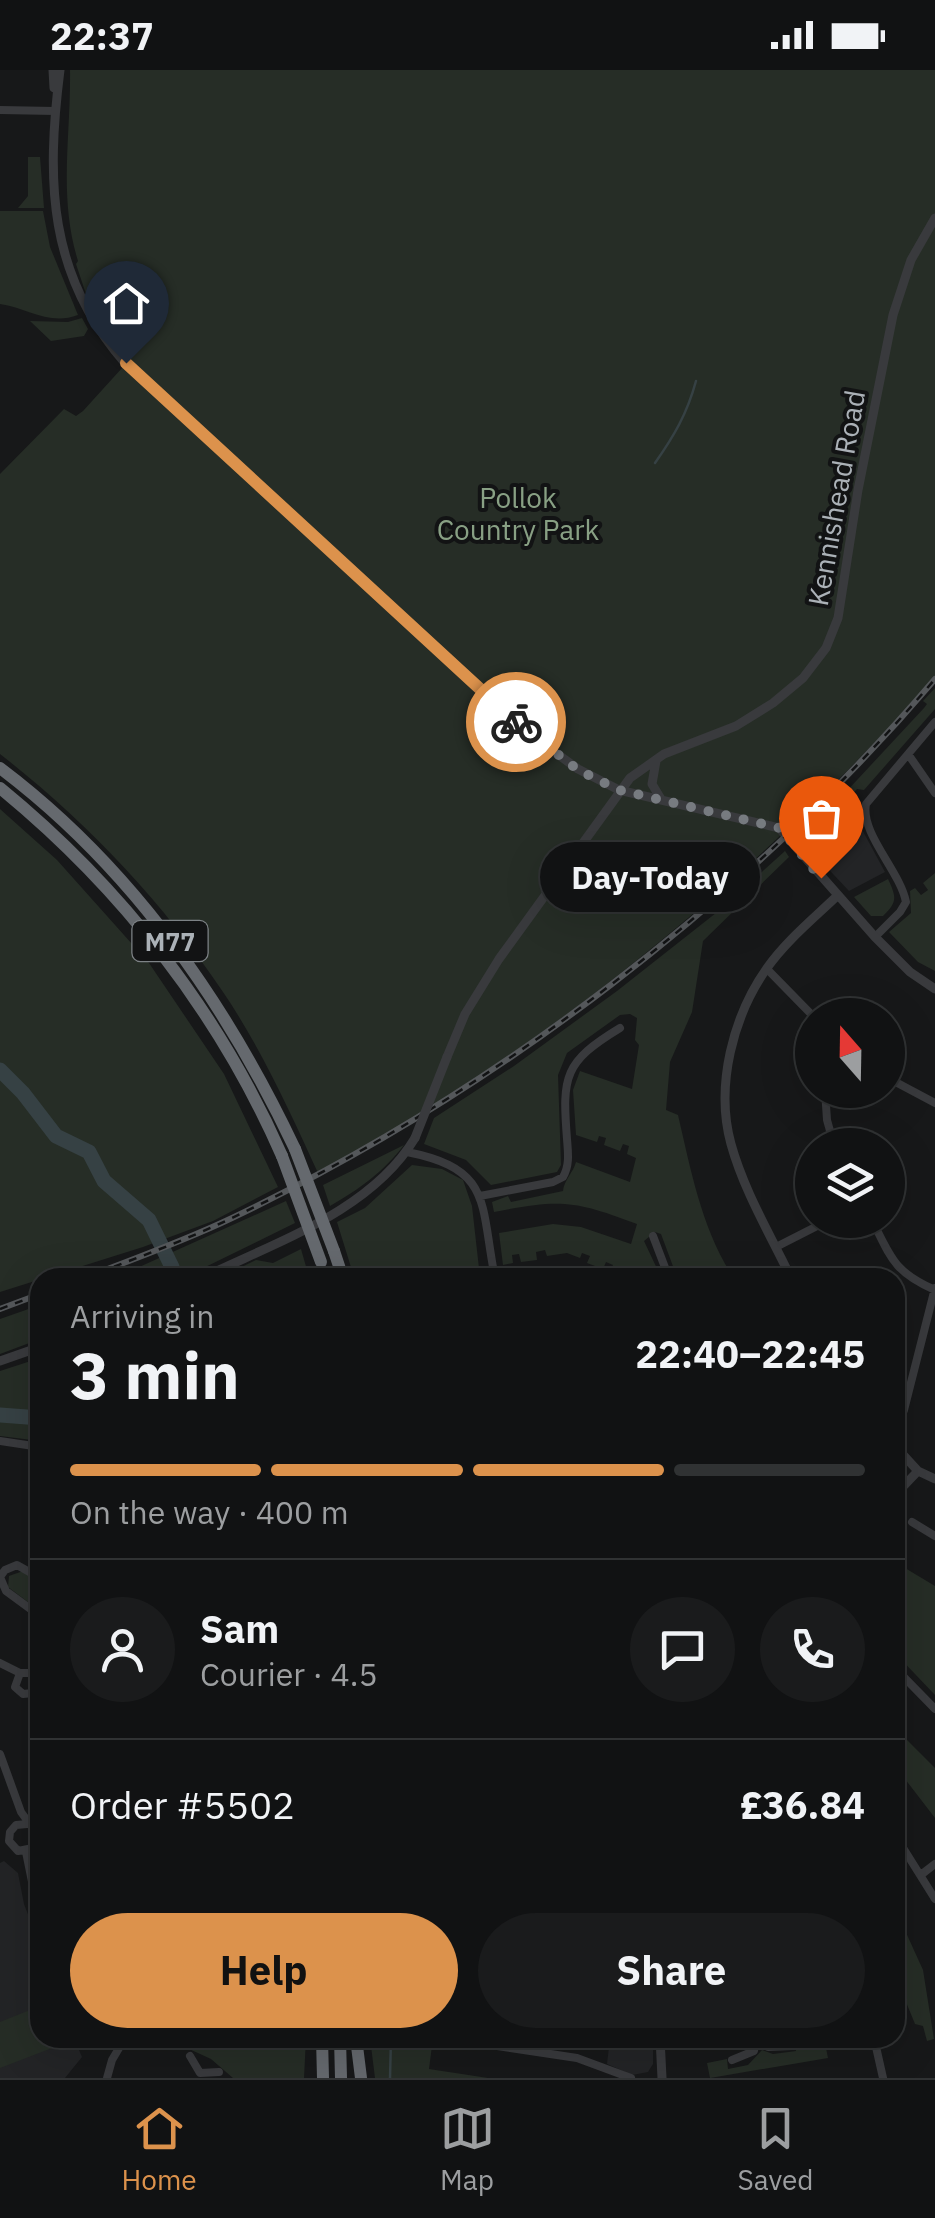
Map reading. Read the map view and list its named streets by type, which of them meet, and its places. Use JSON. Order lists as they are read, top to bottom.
{
  "streets": {
    "highway": ["M77"],
    "street": ["Kennishead Road"]
  },
  "parks": ["Pollok Country Park"],
  "places": ["Day-Today"],
  "north": "top",
  "page": {
    "status": "22:37",
    "bubble": "Day-Today",
    "heading": ["3 min", "Arriving in", "22:40–22:45"],
    "panel": [
      "Sam",
      "Courier · 4.5",
      "Order #5502",
      "£36.84"
    ],
    "bar": "On the way · 400 m",
    "buttons": ["Help", "Share"],
    "tabs": ["Home", "Map", "Saved"]
  }
}
